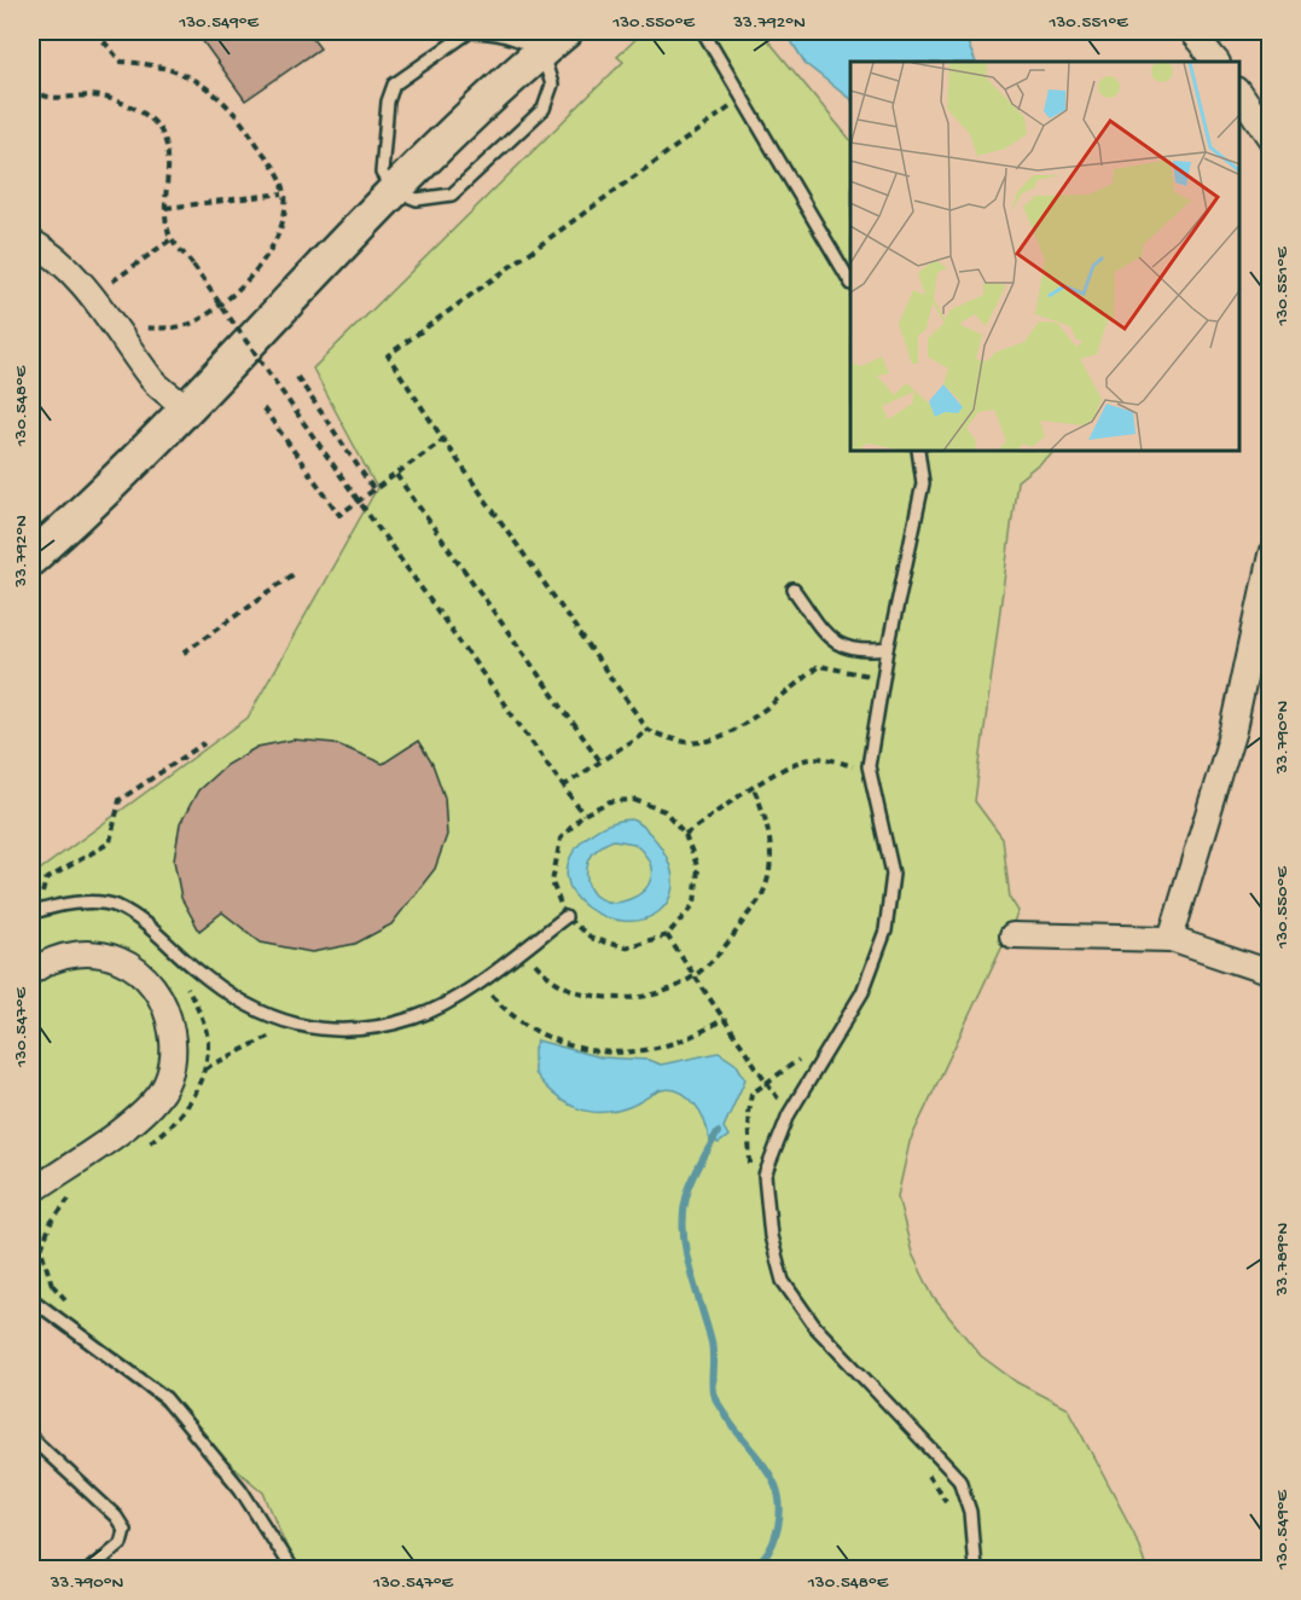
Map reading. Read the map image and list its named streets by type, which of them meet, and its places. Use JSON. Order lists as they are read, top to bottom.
{
  "coordinates": [
    "130.549°E",
    "130.550°E",
    "33.792°N",
    "130.551°E",
    "130.548°E",
    "33.790°N",
    "130.547°E",
    "33.789°N"
  ]
}
